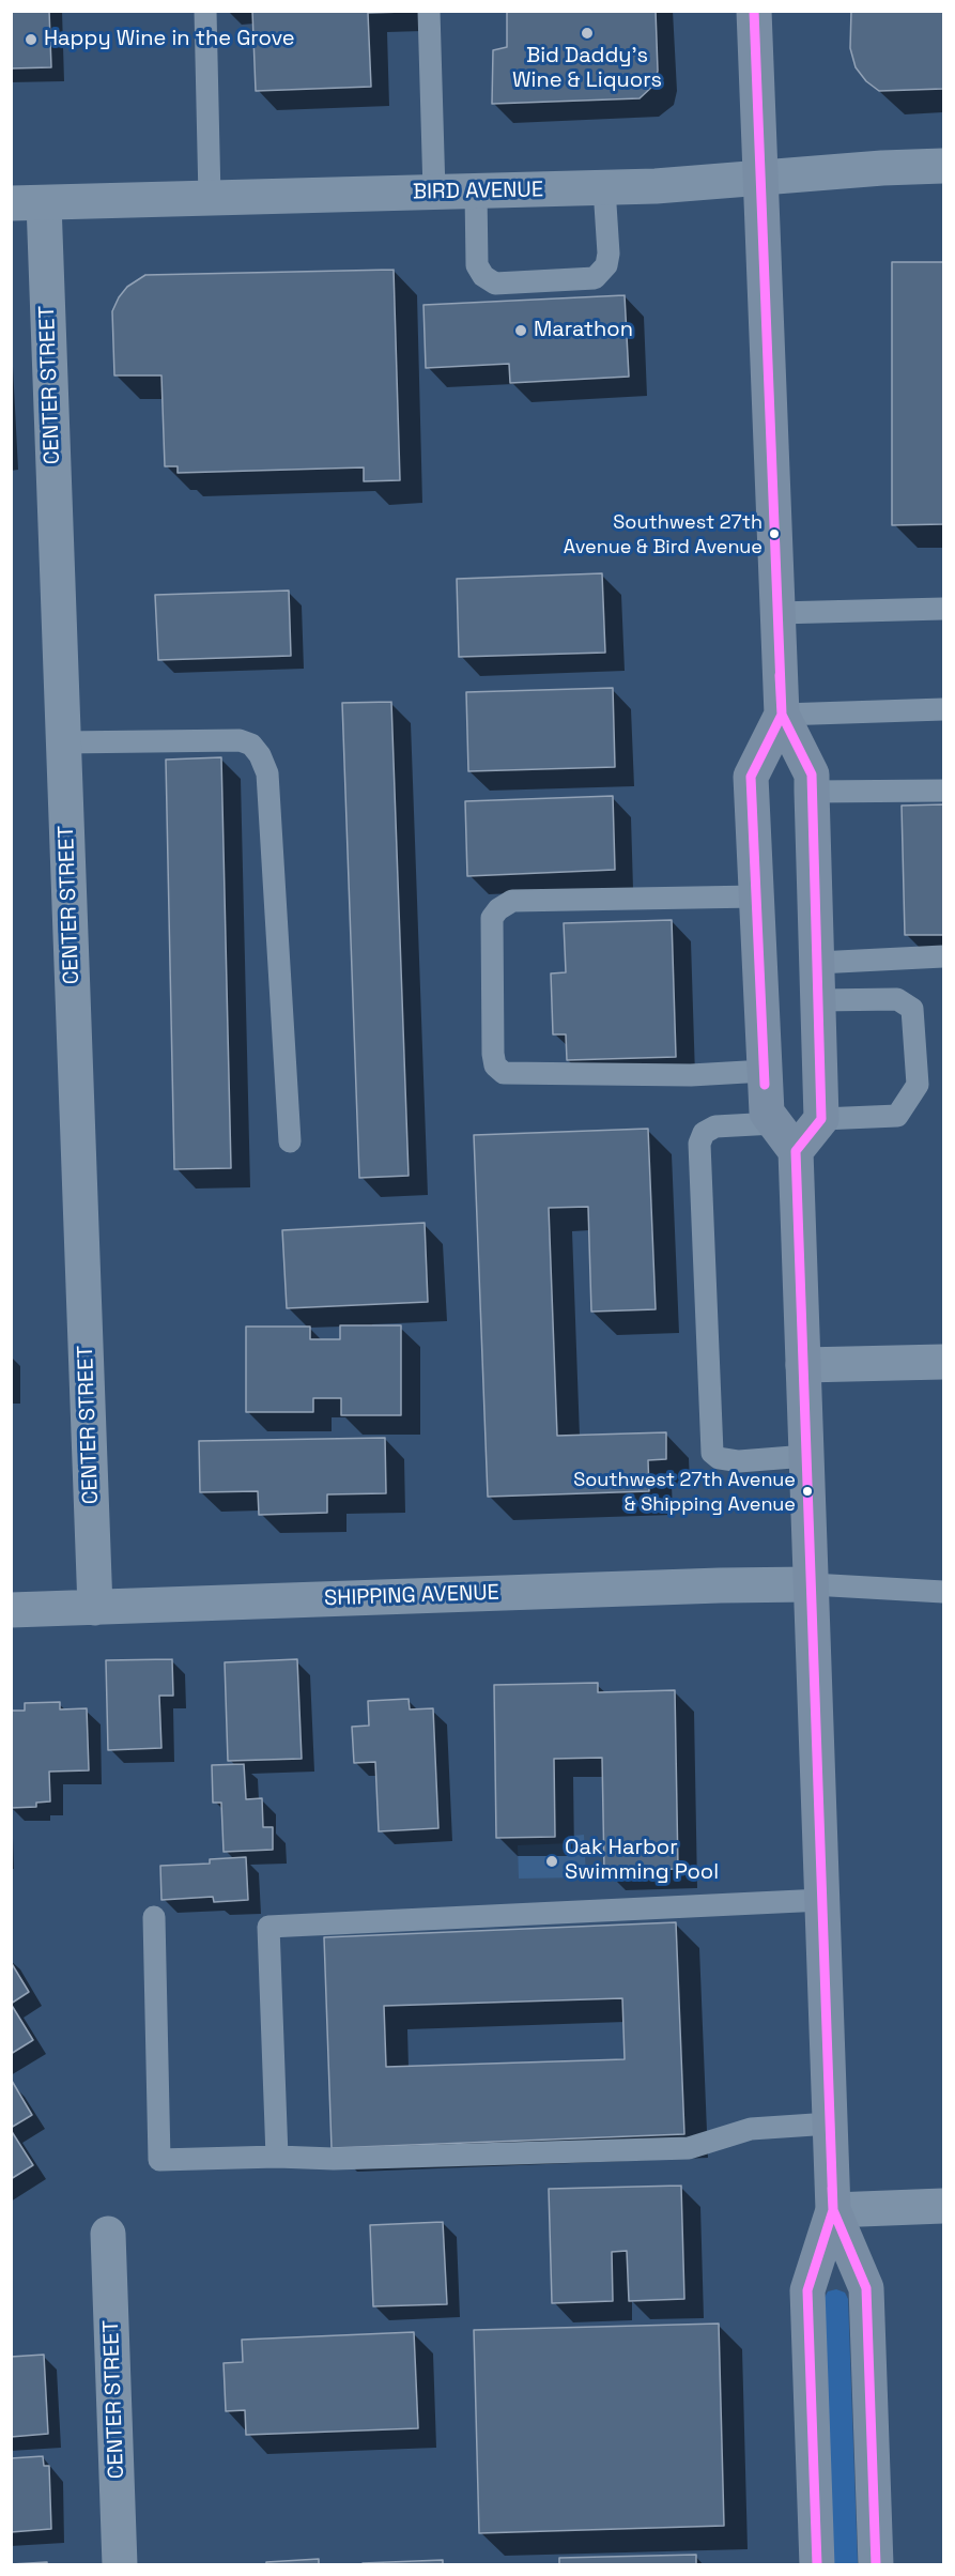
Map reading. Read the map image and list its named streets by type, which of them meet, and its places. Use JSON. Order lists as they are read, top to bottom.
{
  "streets": {
    "street": ["BIRD AVENUE", "CENTER STREET", "SHIPPING AVENUE"]
  },
  "crossings": [
    ["BIRD AVENUE", "CENTER STREET"],
    ["CENTER STREET", "SHIPPING AVENUE"]
  ],
  "places": [
    "Bid Daddy's Wine & Liquors",
    "Happy Wine in the Grove",
    "Marathon",
    "Southwest 27th Avenue & Bird Avenue",
    "Southwest 27th Avenue & Shipping Avenue",
    "Oak Harbor Swimming Pool"
  ]
}
